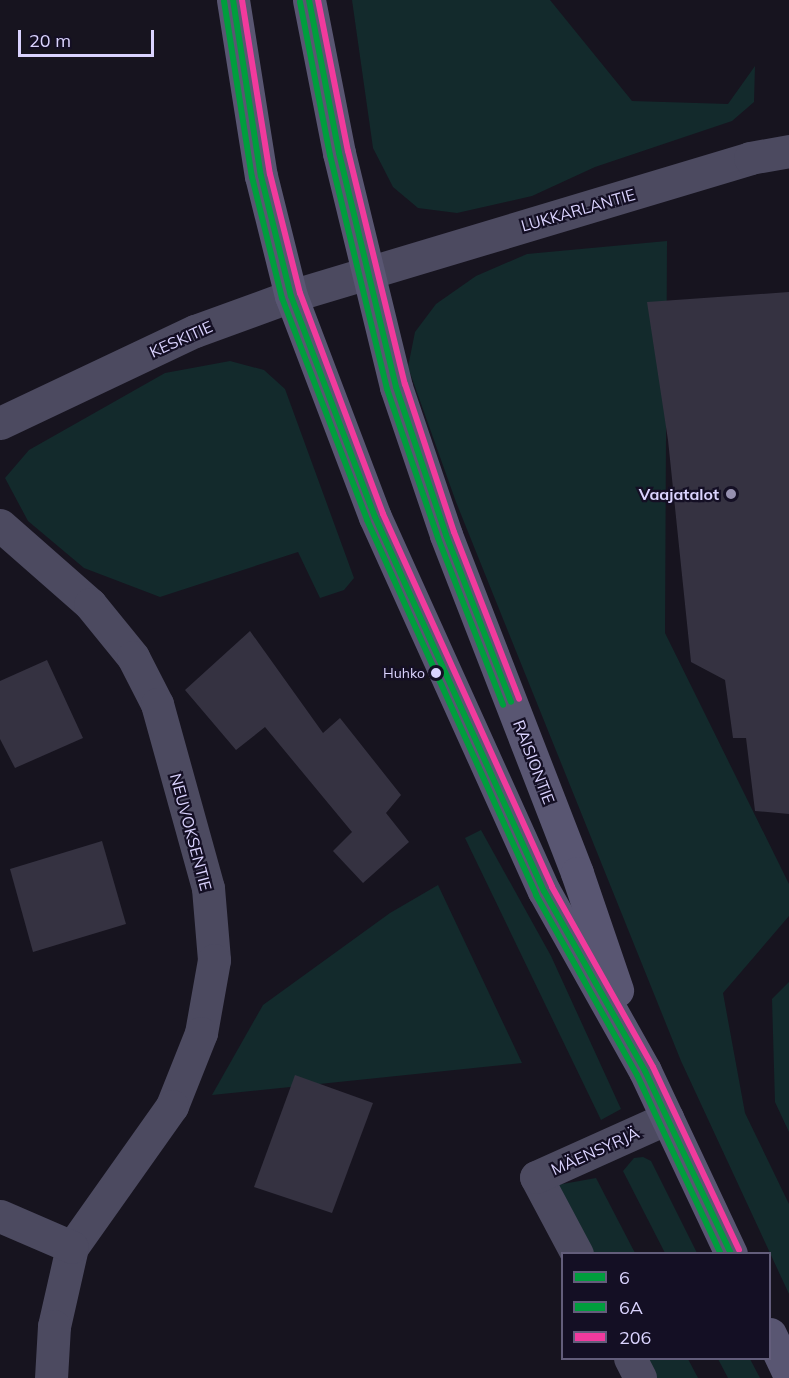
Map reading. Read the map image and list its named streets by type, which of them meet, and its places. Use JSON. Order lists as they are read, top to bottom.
{
  "streets": {
    "main road": ["RAISIONTIE"],
    "street": [
      "LUKKARLANTIE",
      "KESKITIE",
      "NEUVOKSENTIE",
      "MÄENSYRJÄ"
    ]
  },
  "crossings": [
    ["LUKKARLANTIE", "KESKITIE"],
    ["LUKKARLANTIE", "RAISIONTIE"],
    ["KESKITIE", "RAISIONTIE"],
    ["RAISIONTIE", "MÄENSYRJÄ"]
  ],
  "places": ["Vaajatalot", "Huhko"],
  "lines": ["transit line 6", "transit line 206", "transit line 6A"],
  "legend": ["6", "6A", "206"],
  "scale_bar": "20 m"
}
